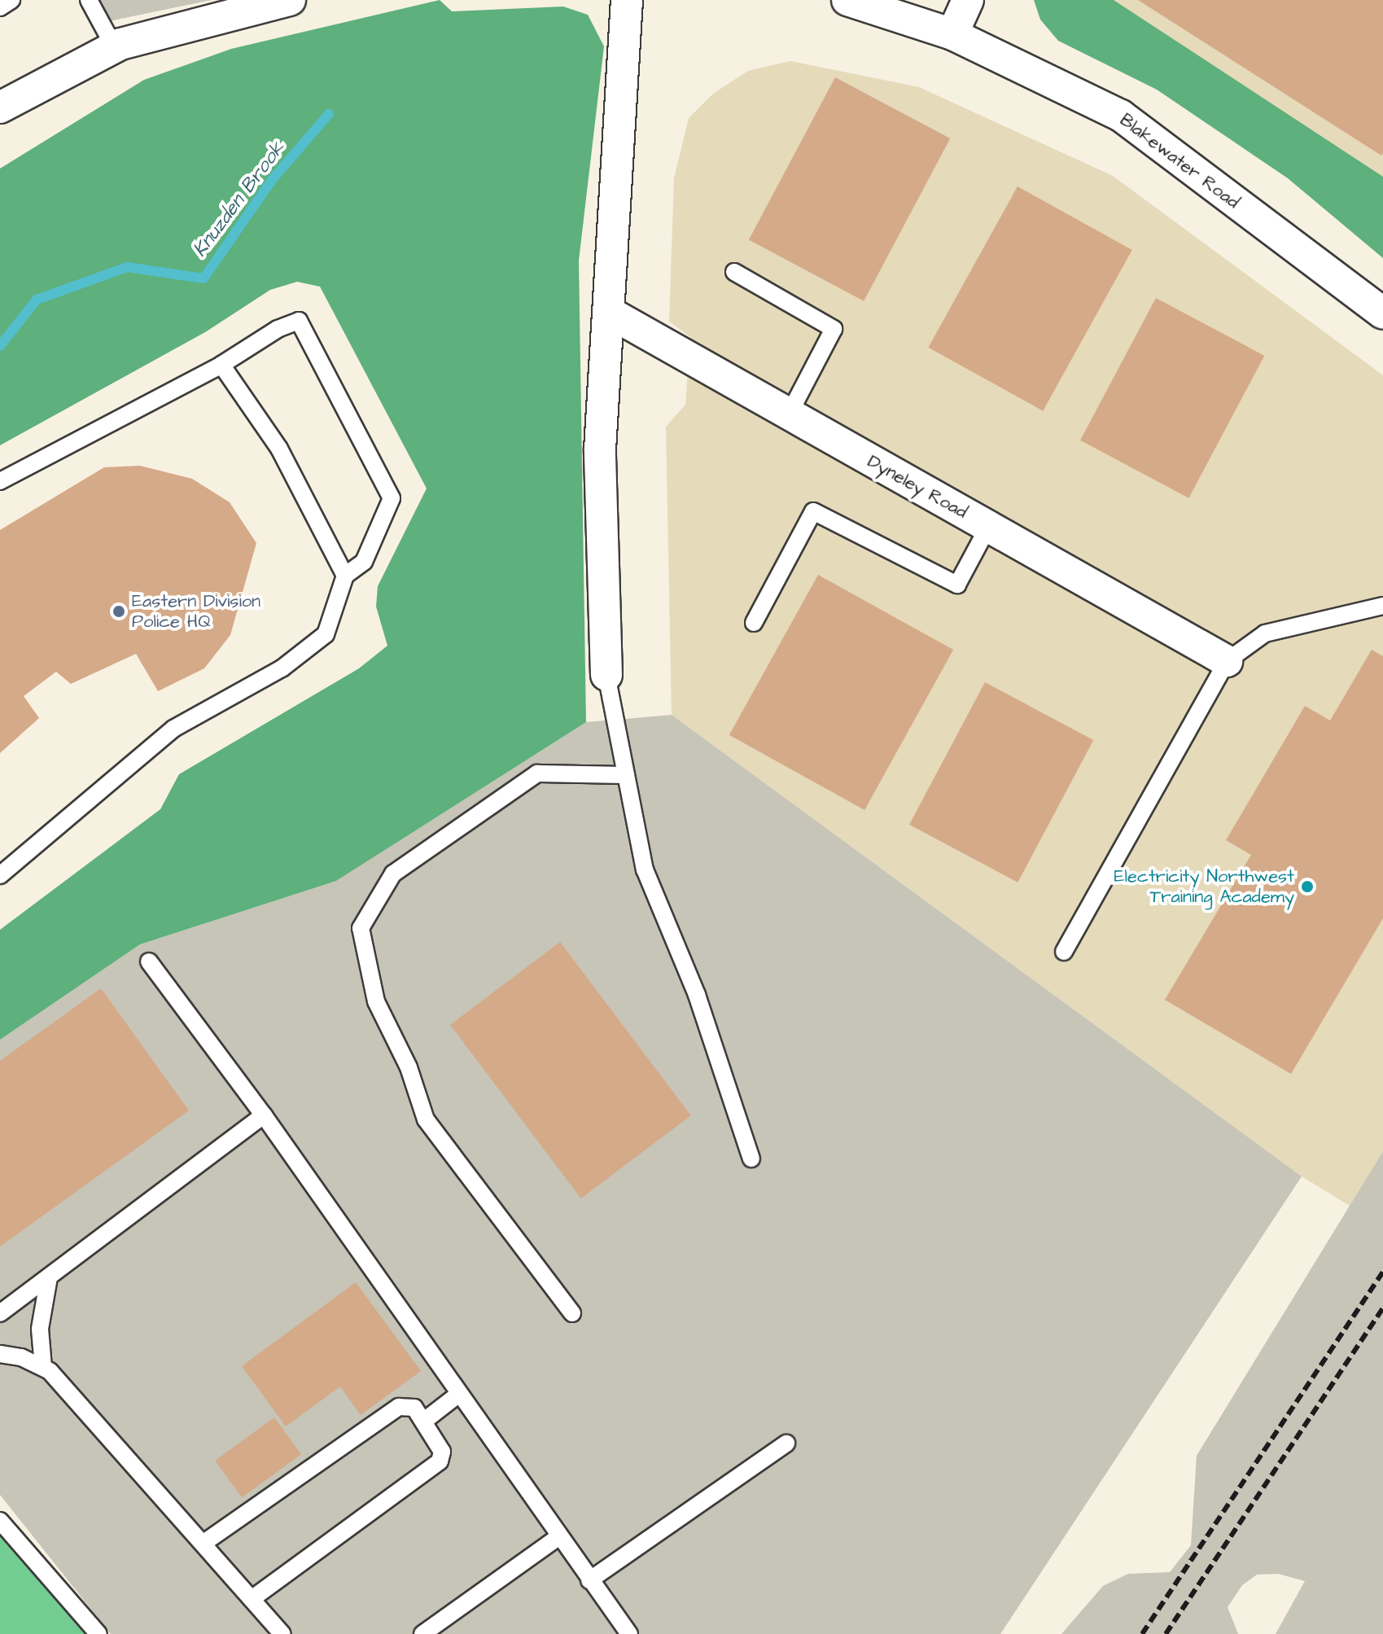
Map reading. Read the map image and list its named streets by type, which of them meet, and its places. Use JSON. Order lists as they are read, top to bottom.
{
  "streets": {
    "street": ["Blakewater Road", "Dyneley Road"]
  },
  "water": ["Knuzden Brook"],
  "places": ["Eastern Division Police HQ", "Electricity Northwest Training Academy"]
}
